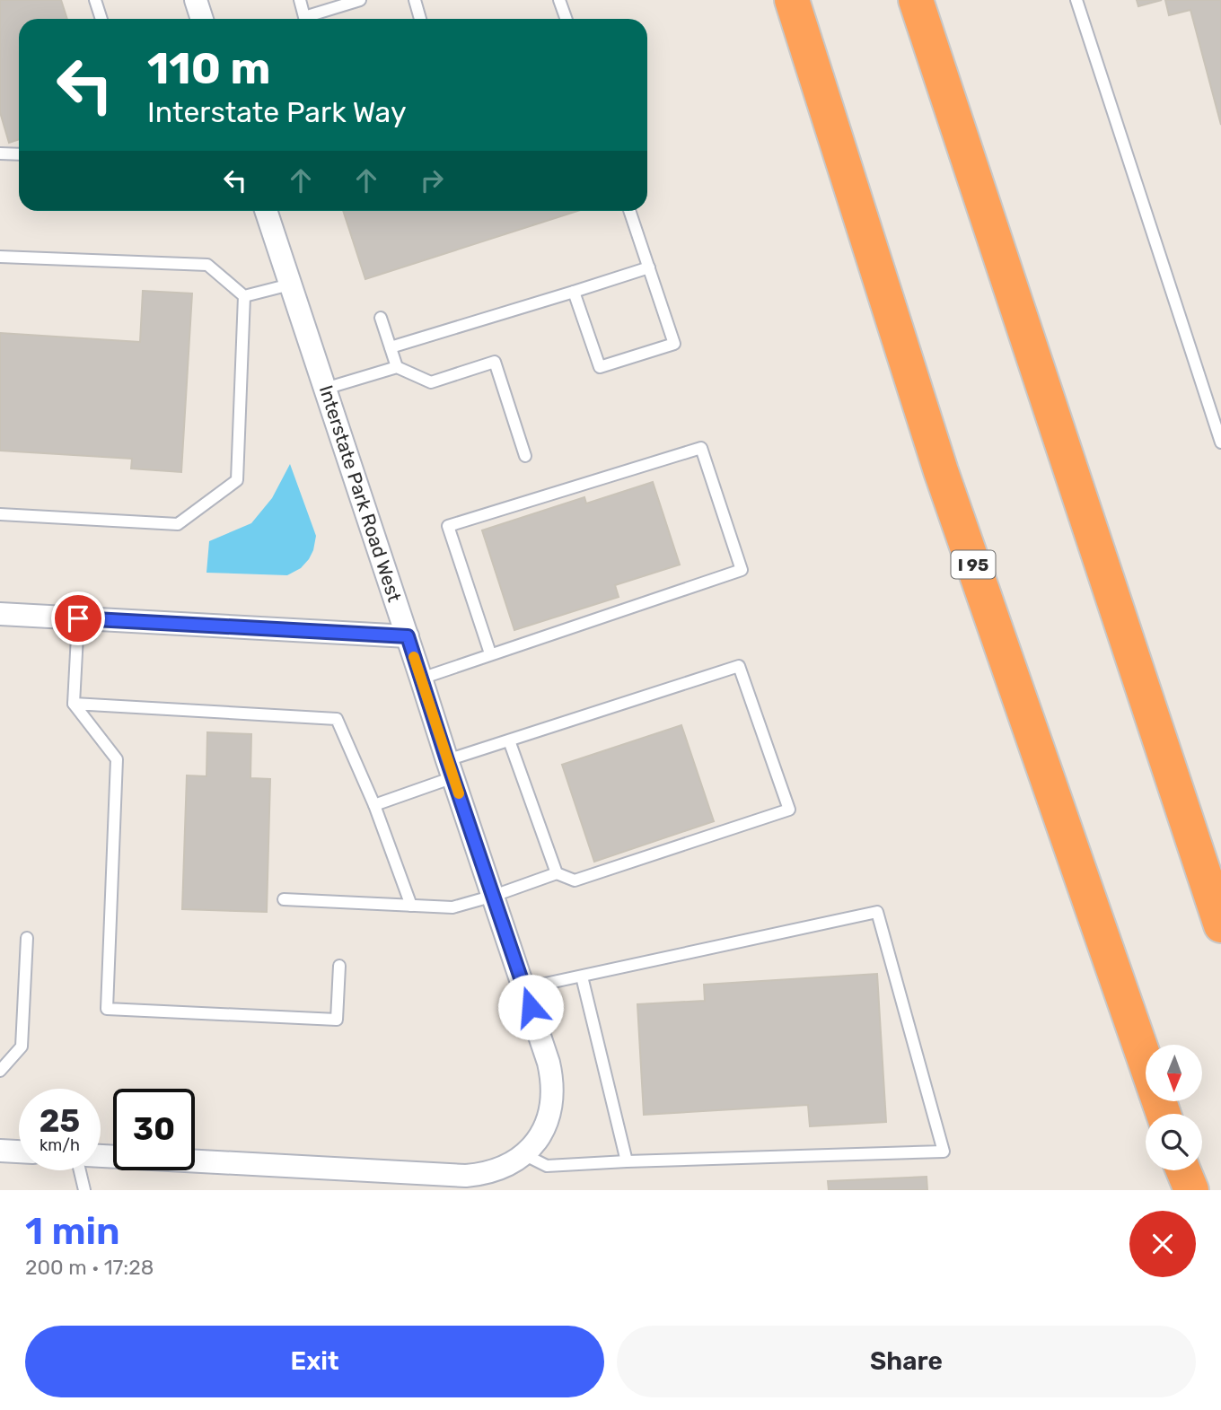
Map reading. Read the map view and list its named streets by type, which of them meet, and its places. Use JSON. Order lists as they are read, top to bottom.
{
  "streets": {
    "highway": ["I 95"],
    "street": ["Interstate Park Road West"]
  },
  "north": "bottom",
  "page": {
    "turn": ["110 m", "Interstate Park Way"],
    "speed": "25 km/h",
    "limit": "30",
    "heading": ["1 min", "200 m · 17:28"],
    "buttons": ["Exit", "Share"]
  }
}
